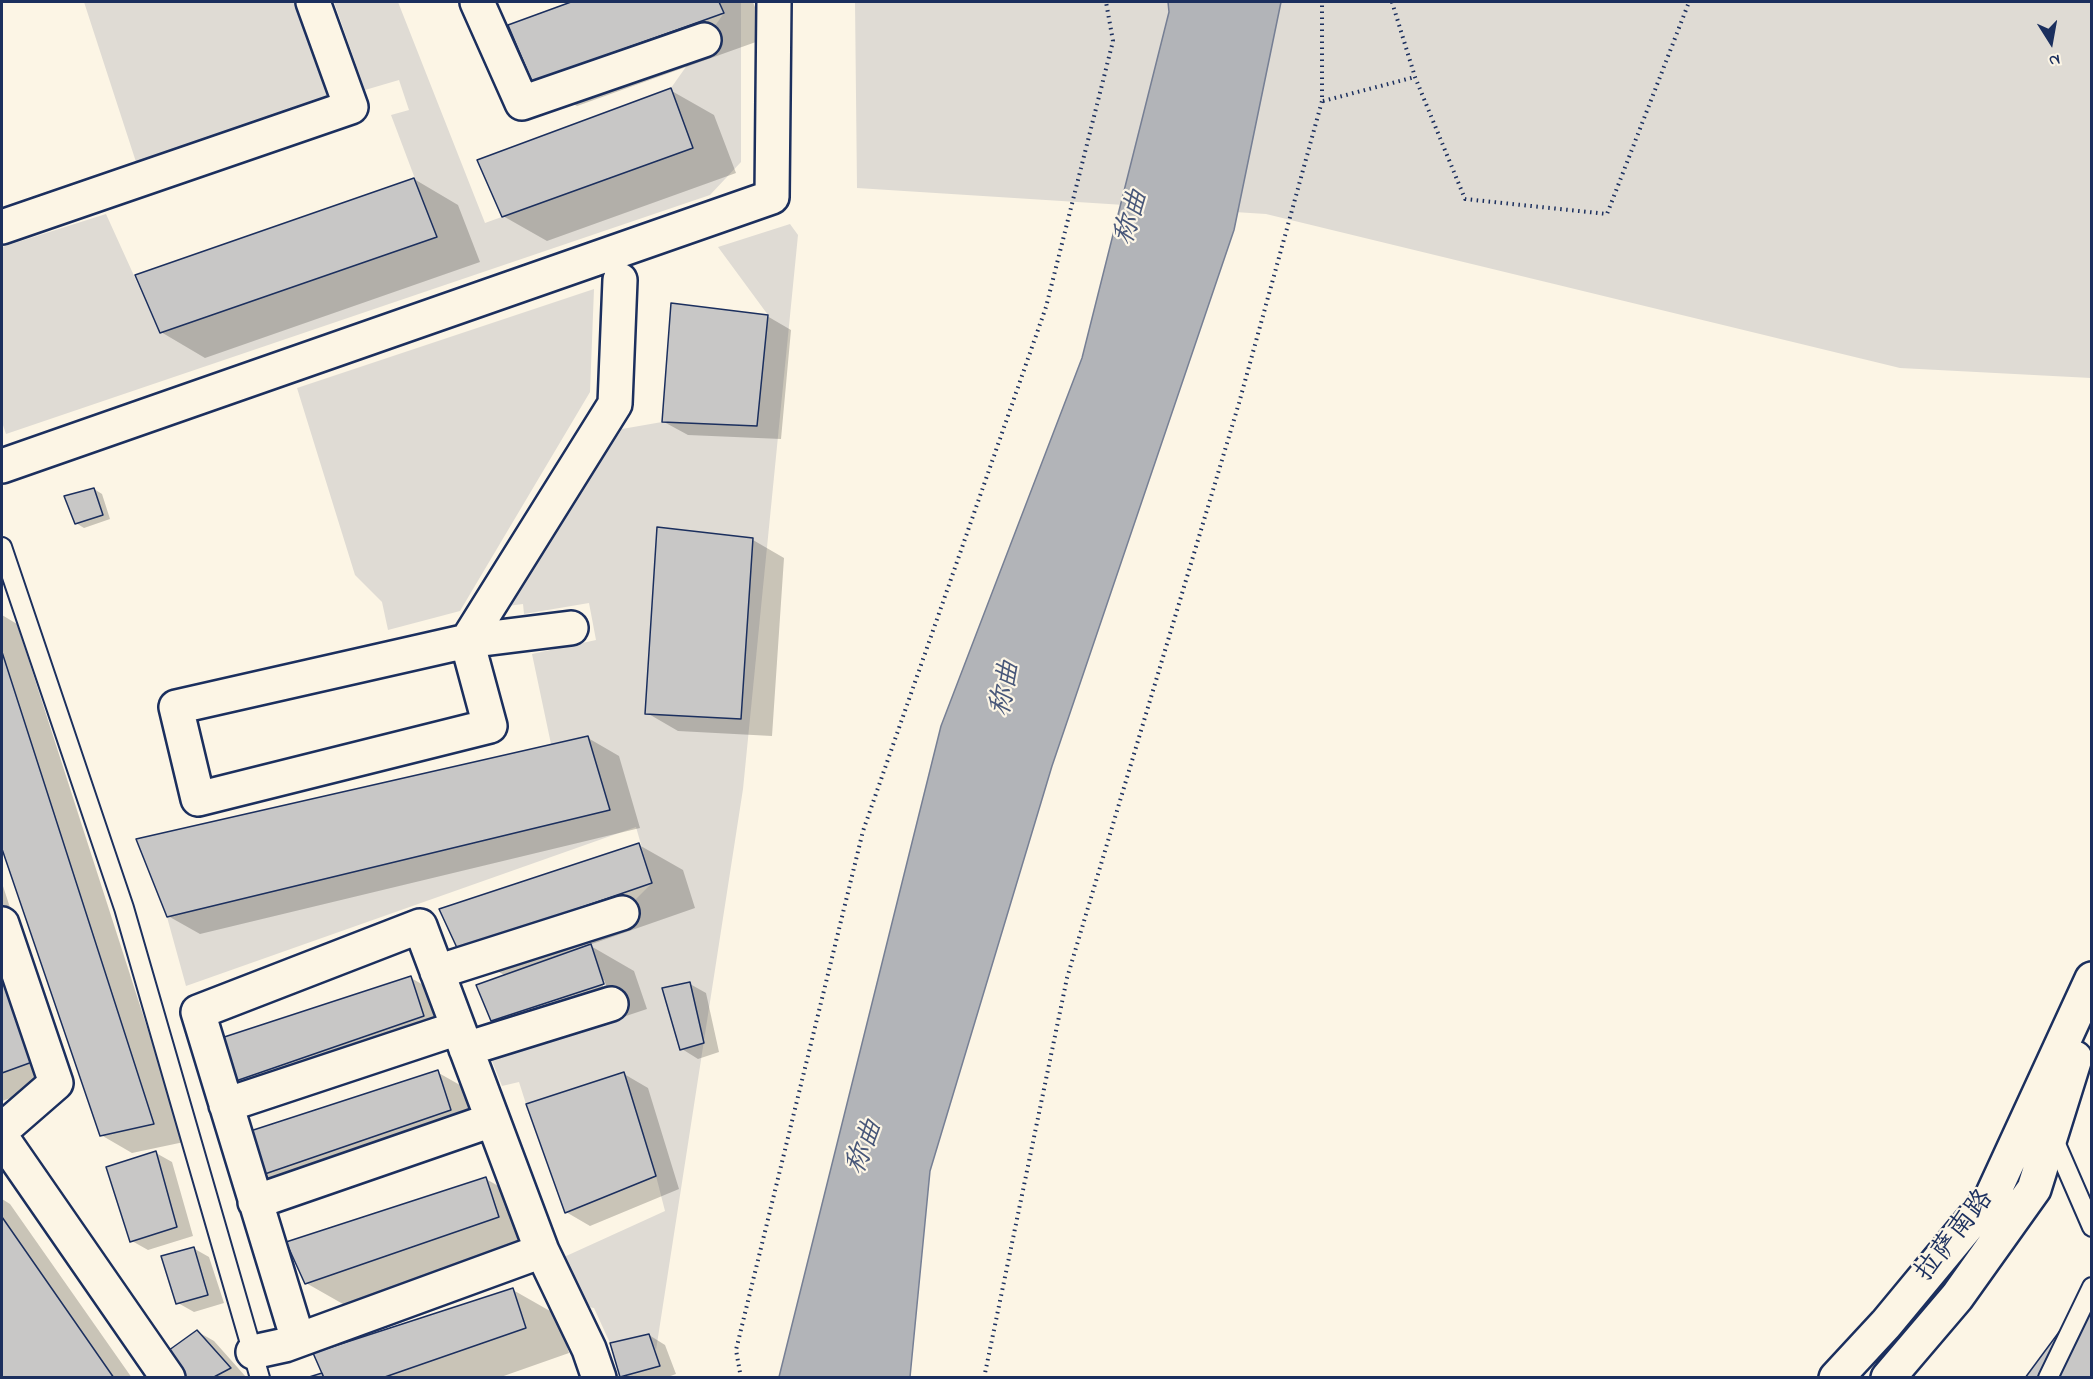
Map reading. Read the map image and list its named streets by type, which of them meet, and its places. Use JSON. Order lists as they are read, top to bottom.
{
  "streets": {
    "street": ["拉萨南路"]
  },
  "water": ["称曲"],
  "north": "bottom"
}
